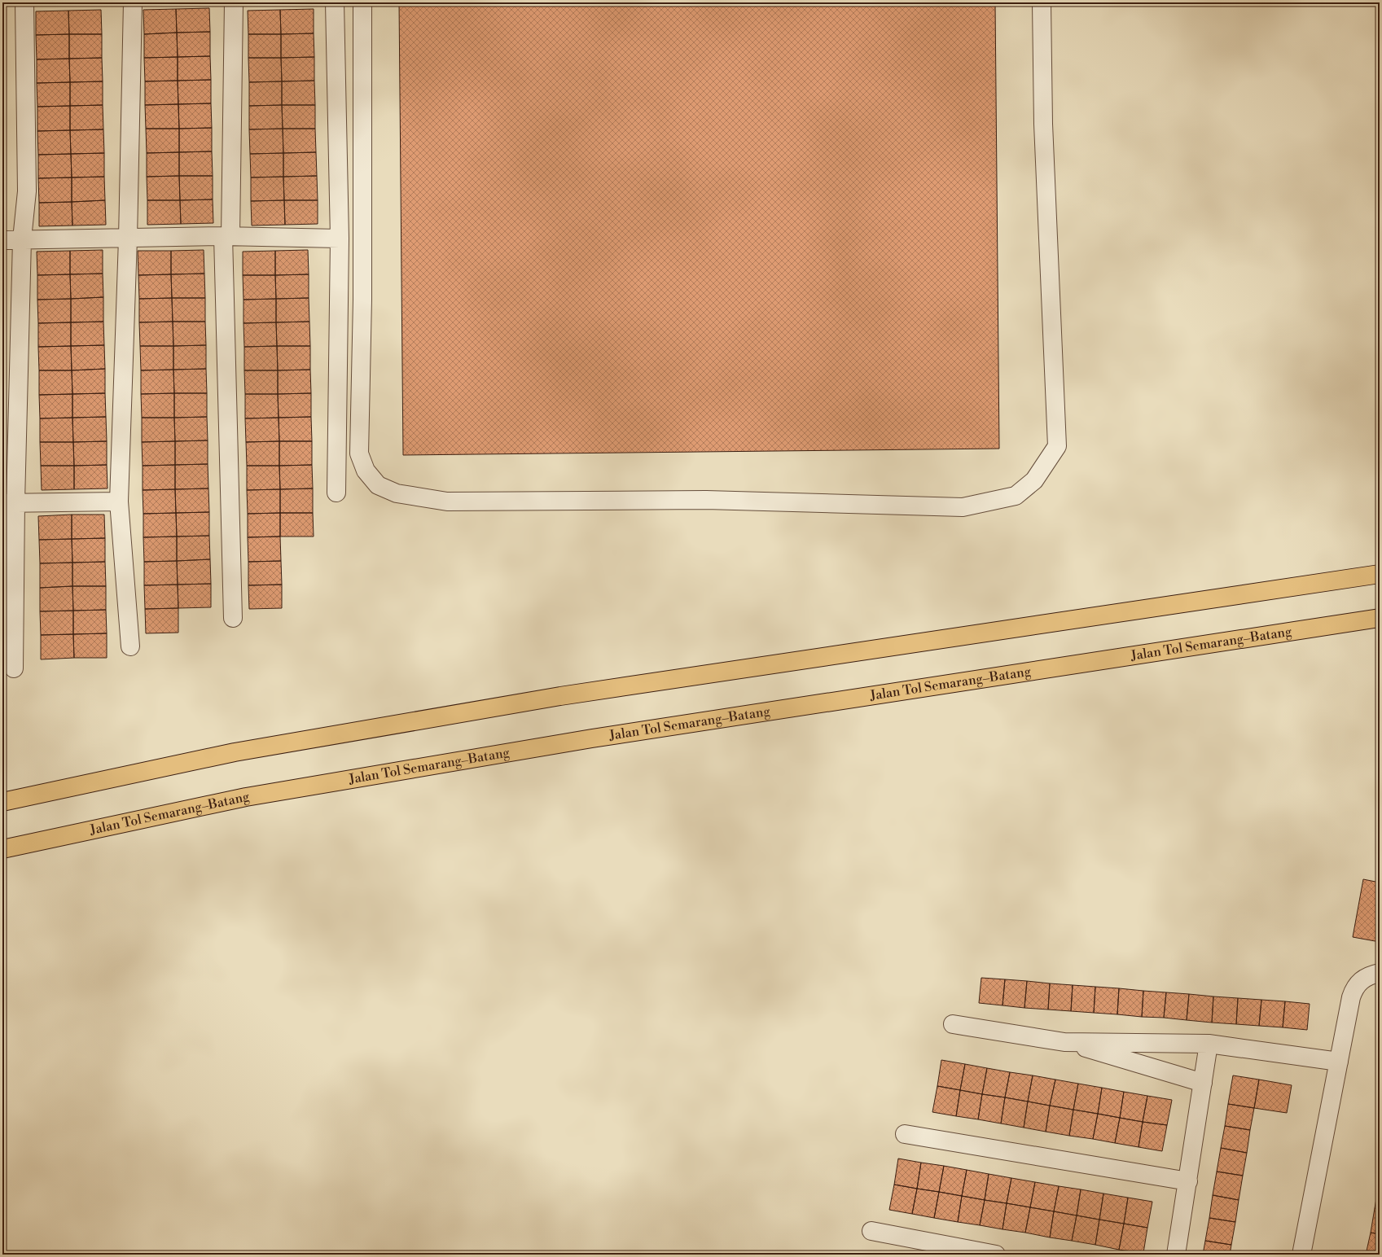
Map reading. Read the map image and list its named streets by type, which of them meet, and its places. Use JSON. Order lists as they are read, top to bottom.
{
  "streets": {
    "highway": ["Jalan Tol Semarang–Batang"]
  }
}
